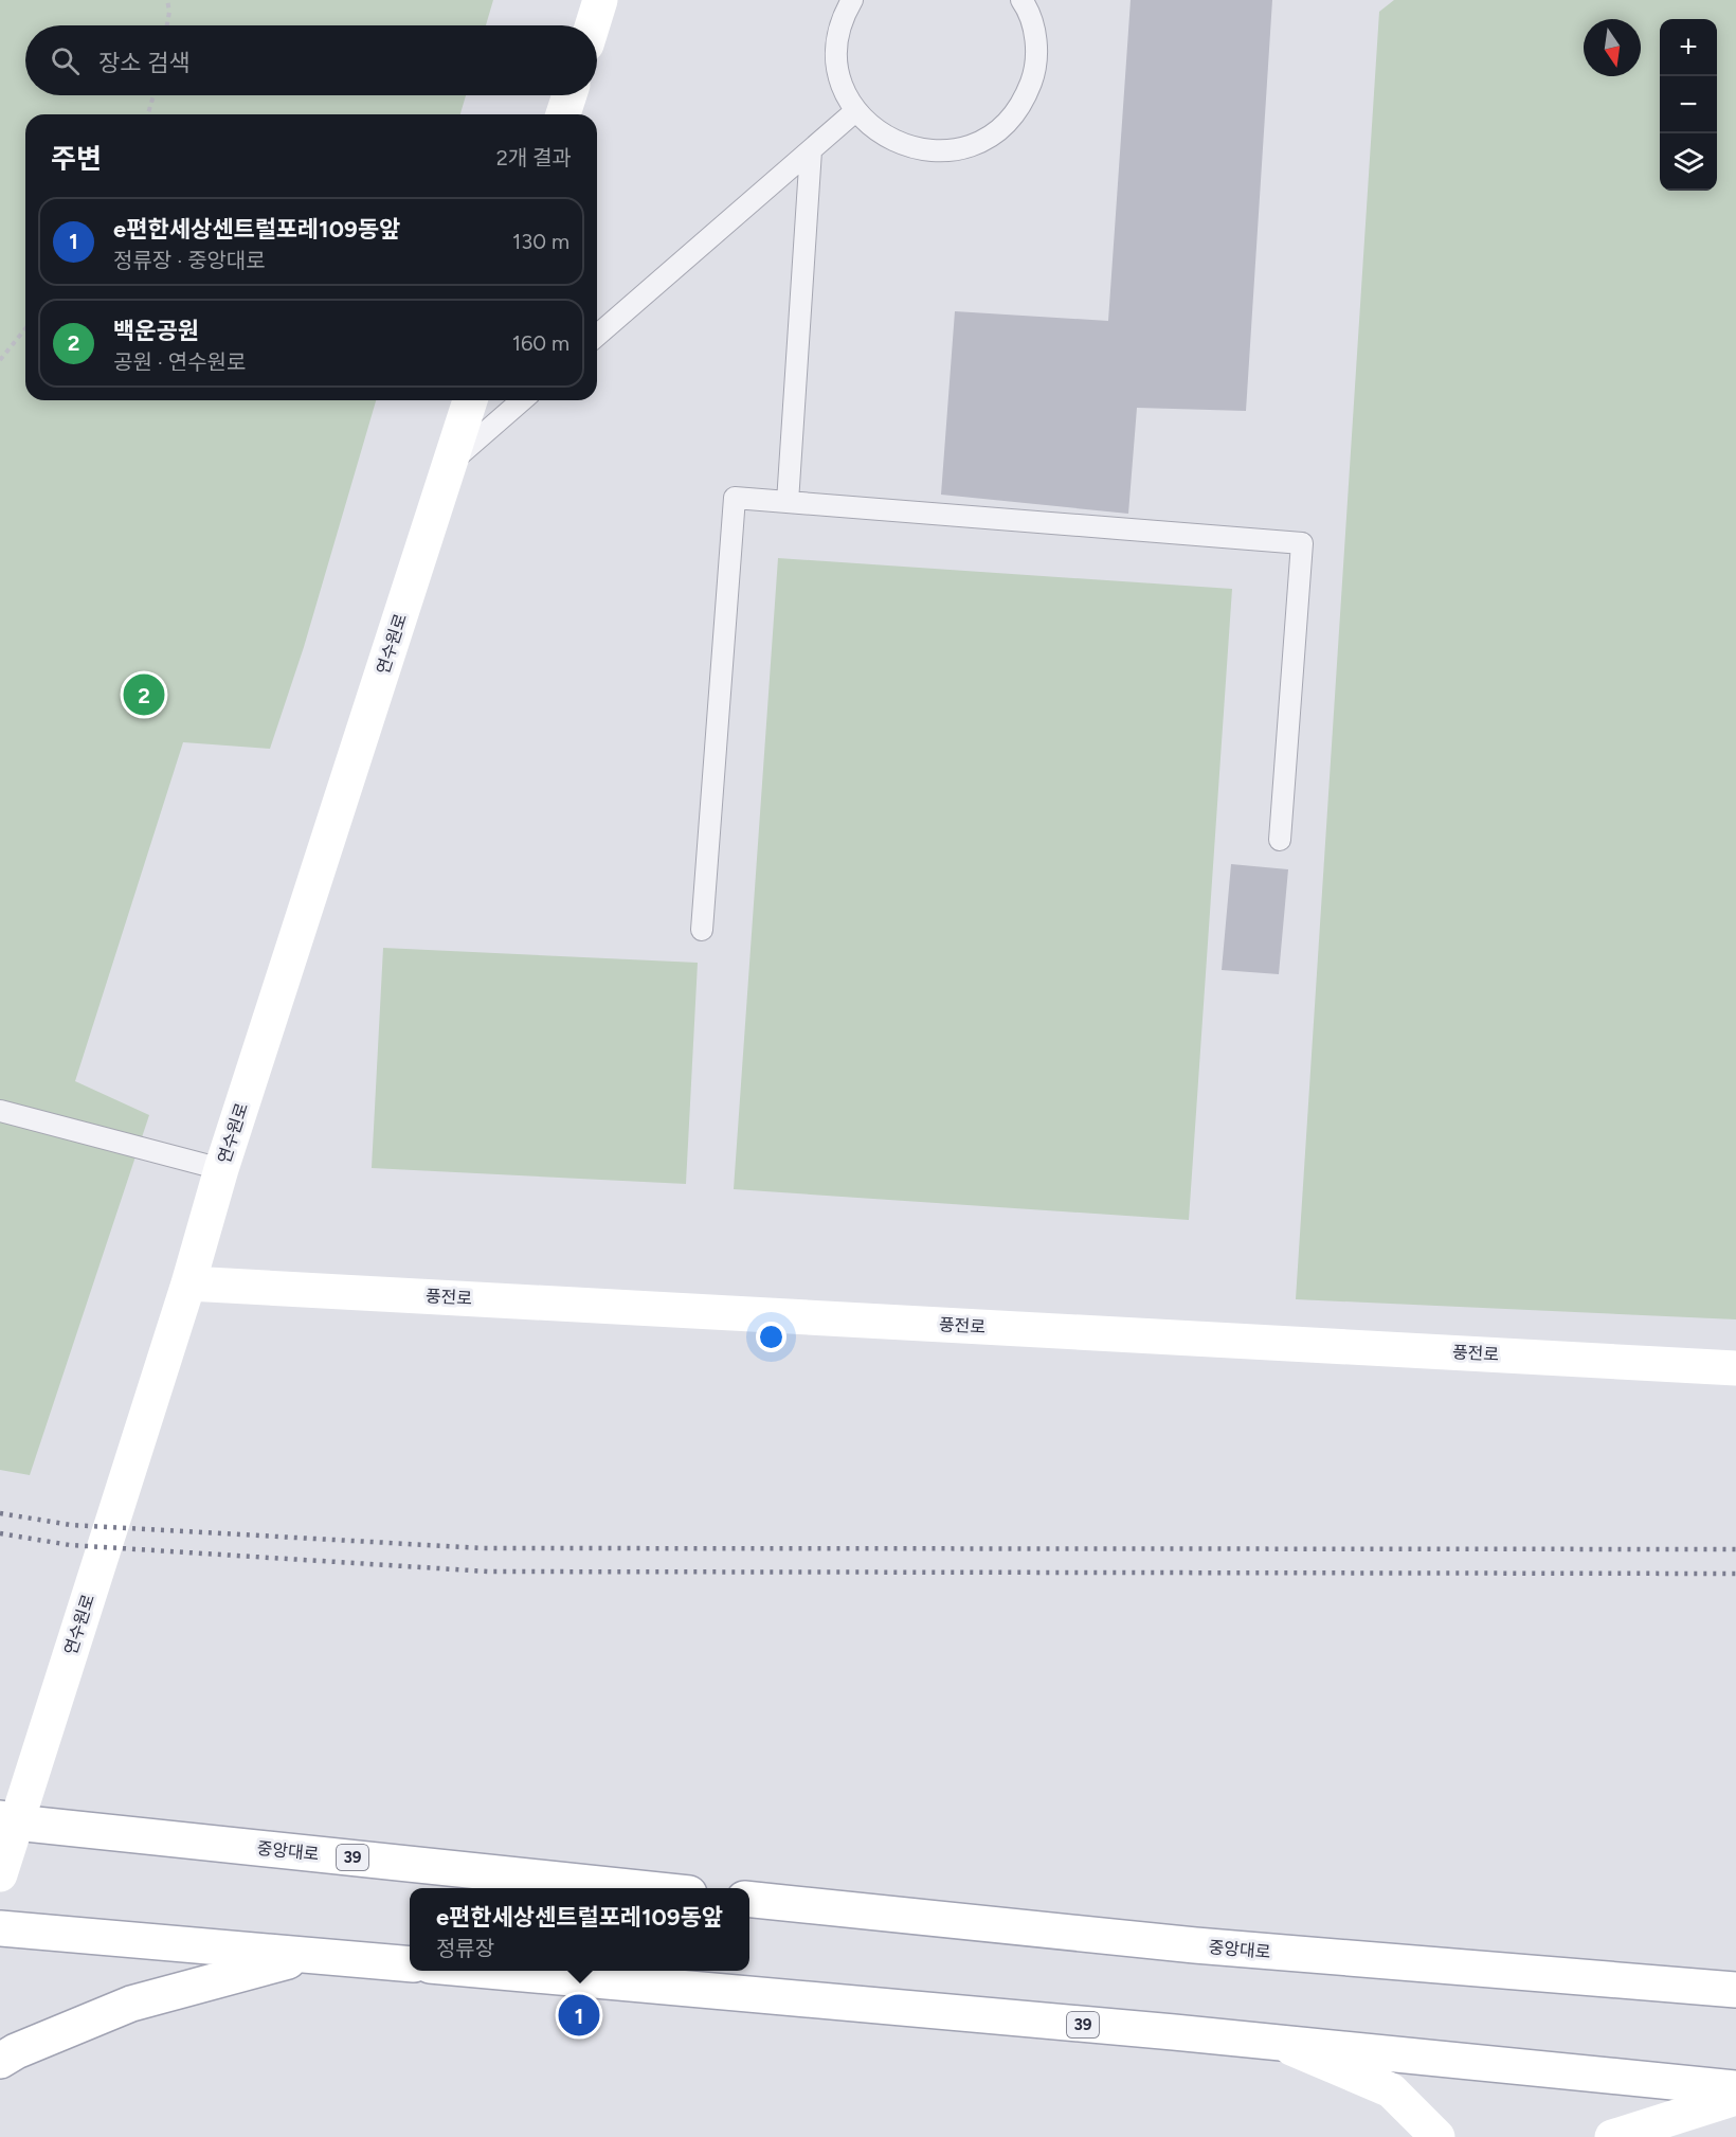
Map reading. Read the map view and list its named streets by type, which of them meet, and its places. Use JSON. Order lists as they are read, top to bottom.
{
  "streets": {
    "main road": [
      "연수원로",
      "풍전로",
      "중앙대로",
      "39"
    ]
  },
  "crossings": [
    ["연수원로", "풍전로"],
    ["연수원로", "중앙대로"]
  ],
  "north": "bottom",
  "page": {
    "map_buttons": ["+", "−"],
    "search": "장소 검색",
    "heading": ["주변", "2개 결과"],
    "list": [
      {
        "mark": "1",
        "name": "e편한세상센트럴포레109동앞",
        "note": "정류장 · 중앙대로",
        "value": "130 m"
      },
      {
        "mark": "2",
        "name": "백운공원",
        "note": "공원 · 연수원로",
        "value": "160 m"
      }
    ],
    "pins": ["2", "1"],
    "popup": ["e편한세상센트럴포레109동앞", "정류장"]
  }
}
